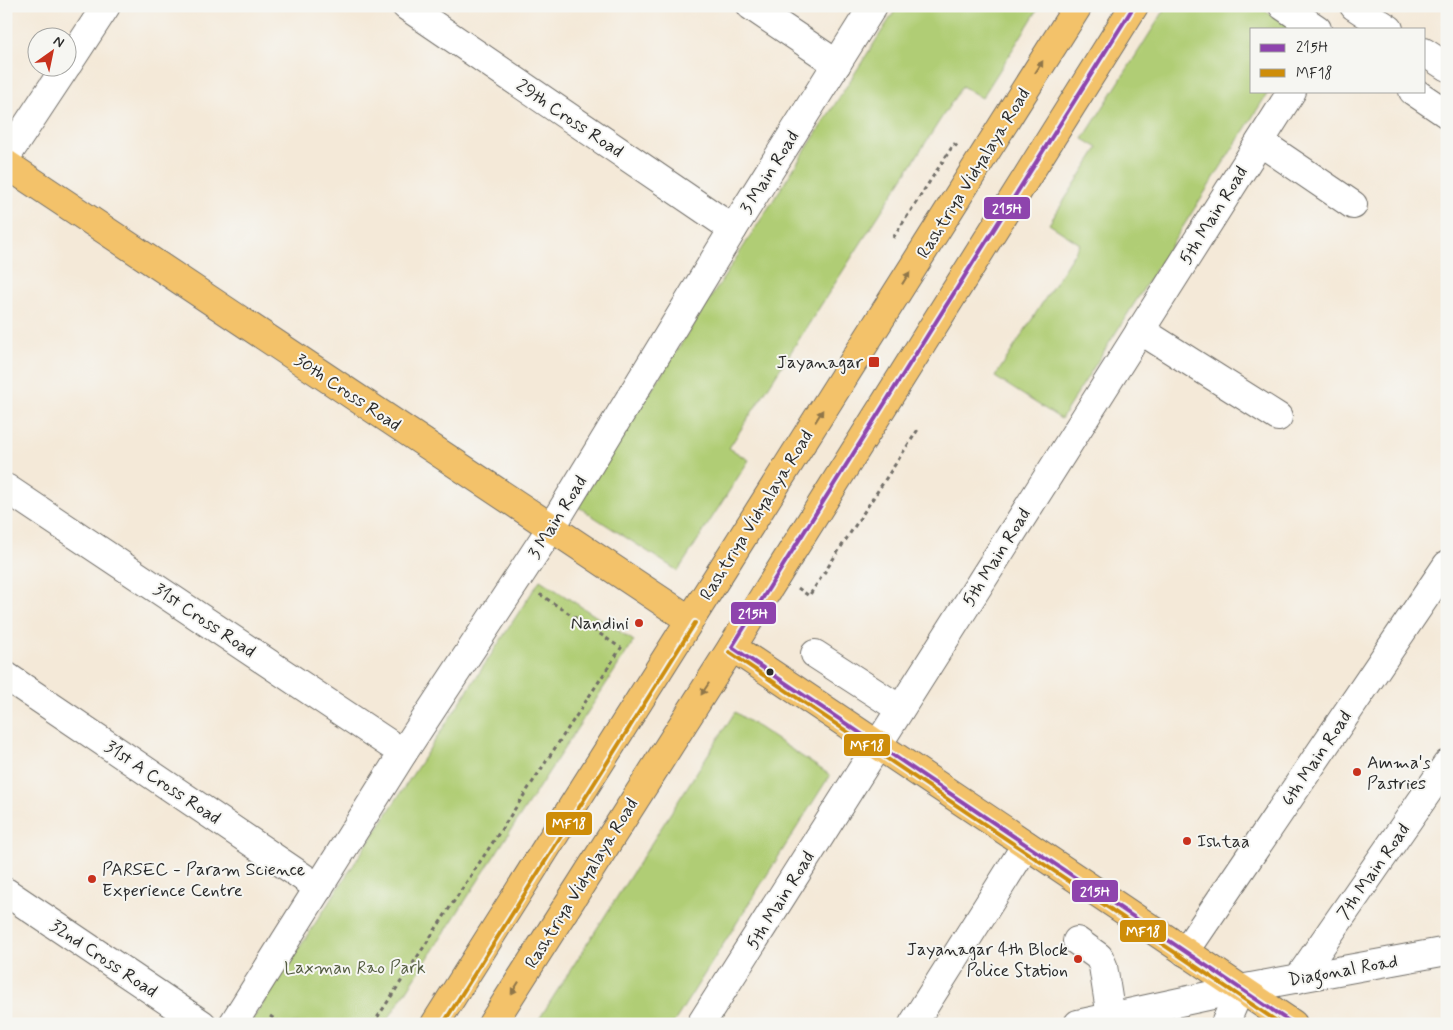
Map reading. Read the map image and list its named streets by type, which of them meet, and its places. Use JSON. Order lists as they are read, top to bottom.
{
  "streets": {
    "main road": ["Rashtriya Vidyalaya Road", "30th Cross Road"],
    "street": [
      "29th Cross Road",
      "3 Main Road",
      "5th Main Road",
      "31st Cross Road",
      "6th Main Road",
      "31st A Cross Road",
      "7th Main Road",
      "32nd Cross Road",
      "Diagonal Road"
    ]
  },
  "crossings": [
    ["29th Cross Road", "3 Main Road"],
    ["3 Main Road", "30th Cross Road"],
    ["3 Main Road", "31st Cross Road"],
    ["3 Main Road", "31st A Cross Road"],
    ["Rashtriya Vidyalaya Road", "30th Cross Road"],
    ["7th Main Road", "Diagonal Road"]
  ],
  "parks": ["Laxman Rao Park"],
  "places": {
    "transit": ["Jayanagar"],
    "other": [
      "Nandini",
      "Amma's Pastries",
      "Ishtaa",
      "PARSEC - Param Science Experience Centre",
      "Jayanagar 4th Block Police Station"
    ]
  },
  "lines": ["transit line 215H", "transit line MF18"],
  "legend": ["215H", "MF18"],
  "north": "top right"
}
